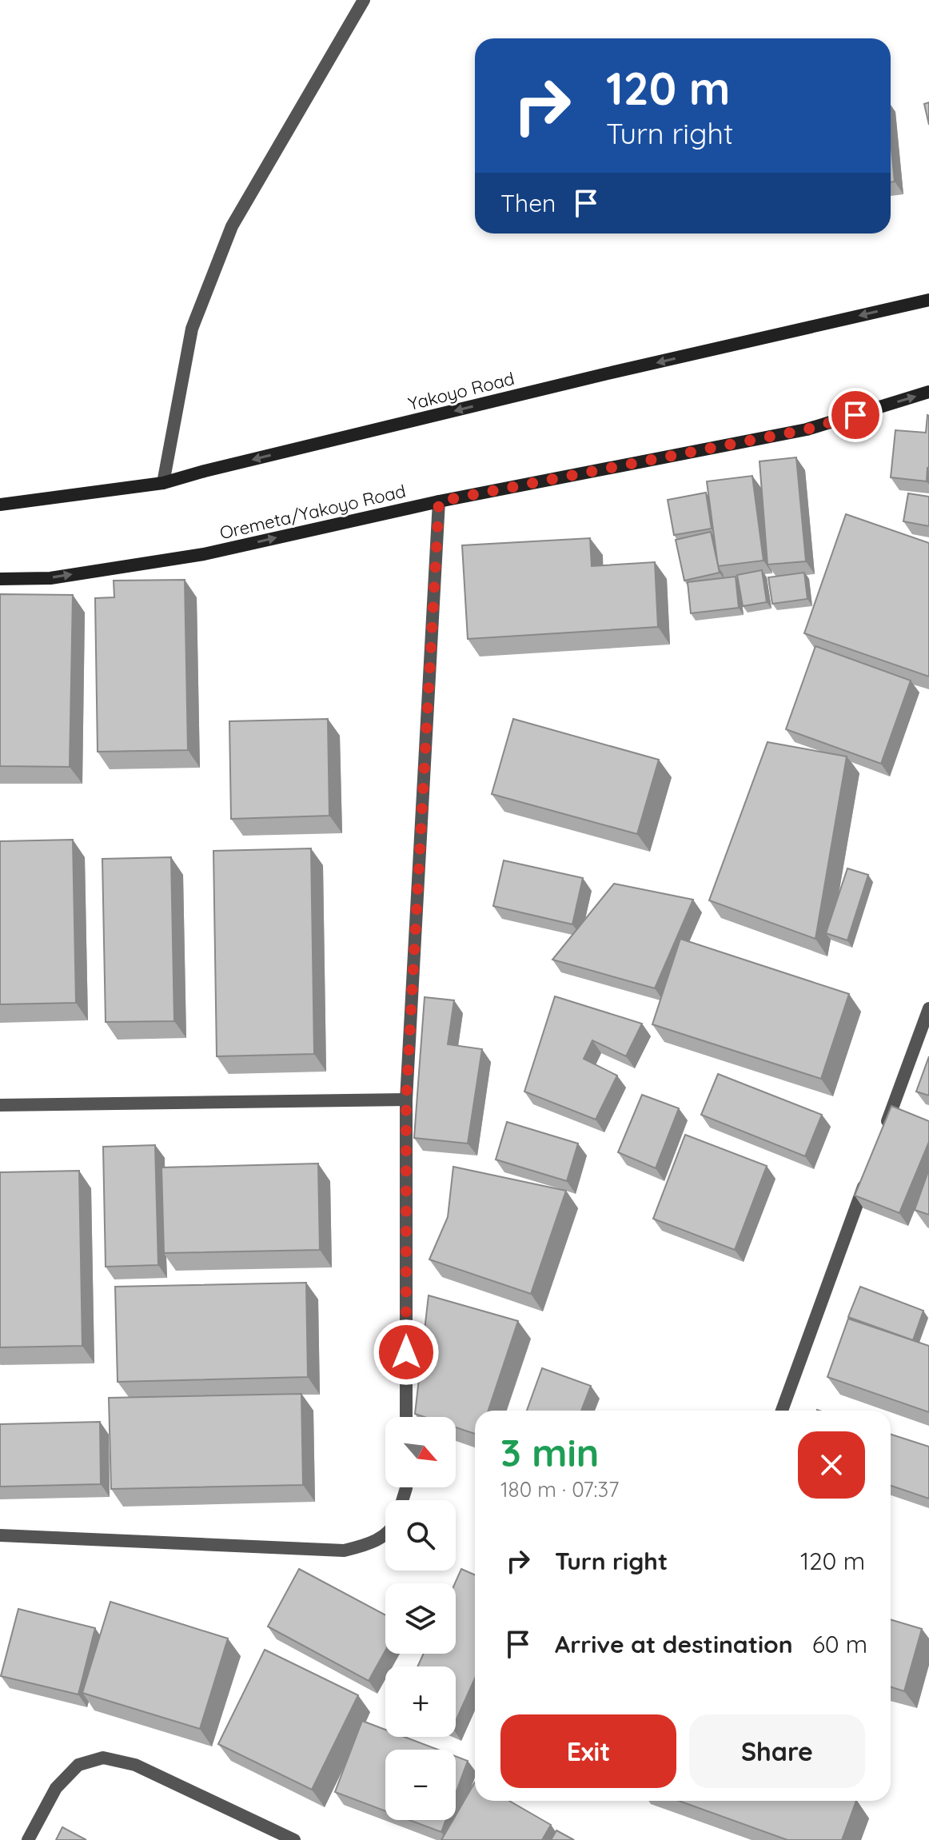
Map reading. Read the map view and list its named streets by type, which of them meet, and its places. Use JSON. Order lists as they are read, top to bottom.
{
  "streets": {
    "main road": ["Yakoyo Road", "Oremeta/Yakoyo Road"]
  },
  "one_way": ["Yakoyo Road", "Oremeta/Yakoyo Road"],
  "north": "bottom right",
  "page": {
    "turn": ["120 m", "Turn right"],
    "then": "Then",
    "heading": ["3 min", "180 m · 07:37"],
    "map_buttons": ["+", "−"],
    "list": [
      {
        "name": "Turn right",
        "value": "120 m"
      },
      {
        "name": "Arrive at destination",
        "value": "60 m"
      }
    ],
    "buttons": ["Exit", "Share"]
  }
}
